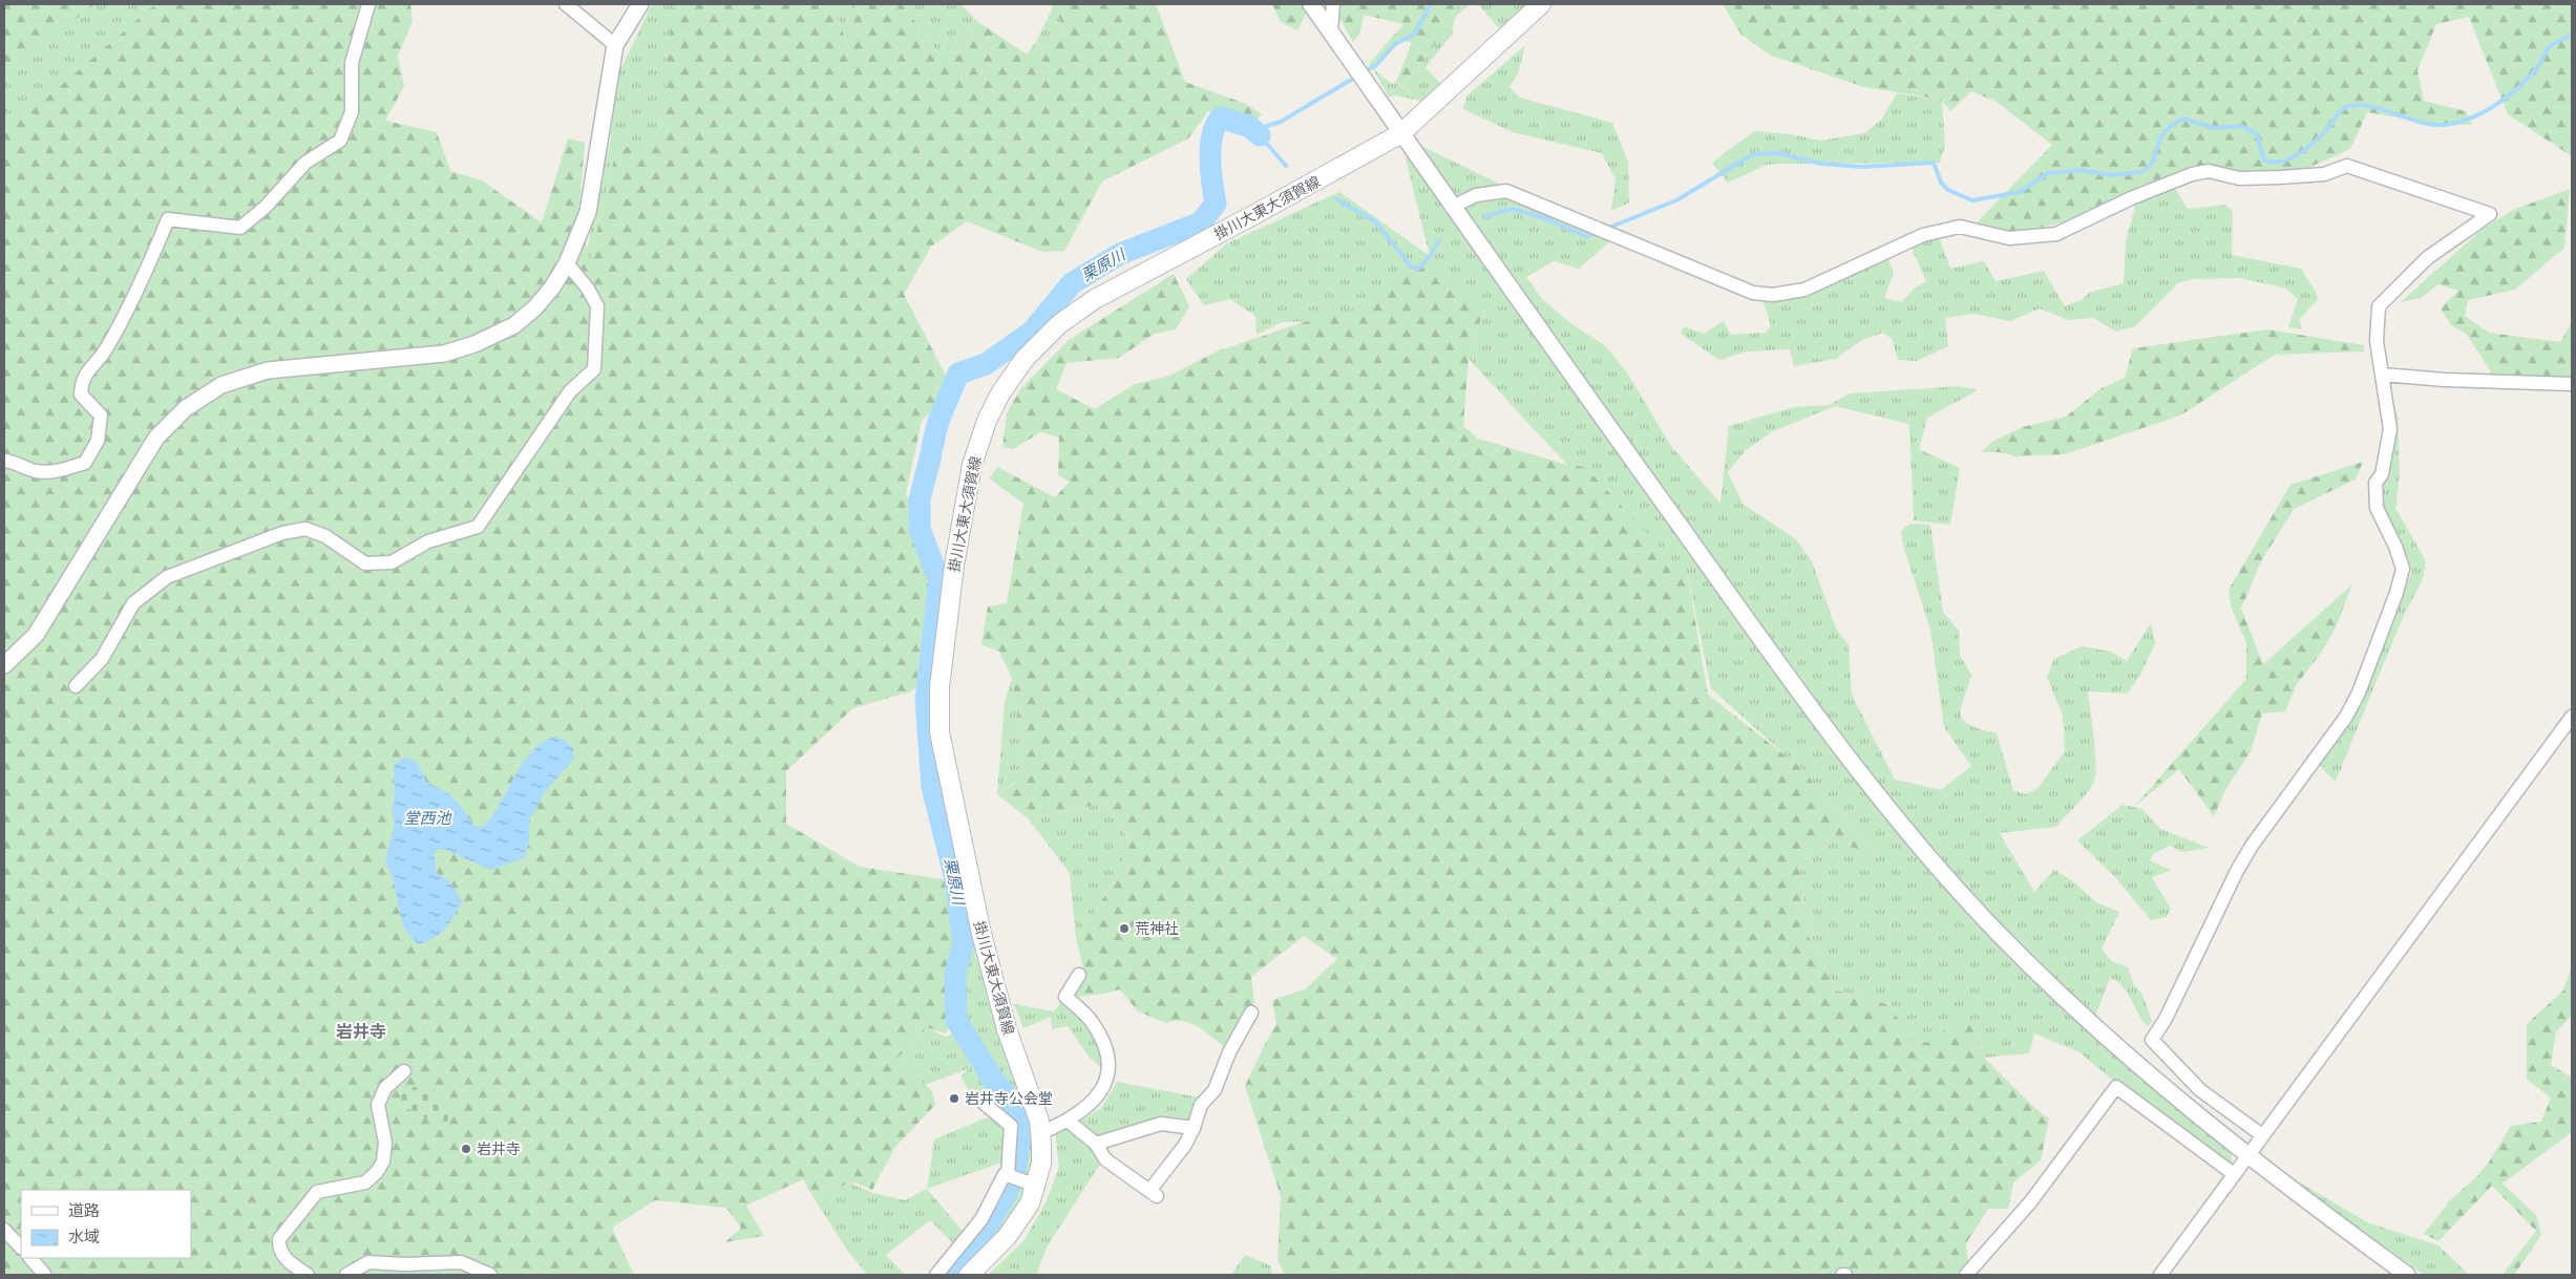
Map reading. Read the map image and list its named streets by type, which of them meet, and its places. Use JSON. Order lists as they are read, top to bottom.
{
  "streets": {
    "main road": ["掛川大東大須賀線"]
  },
  "districts": ["岩井寺"],
  "water": ["栗原川", "堂西池"],
  "places": ["荒神社", "岩井寺公会堂", "岩井寺"],
  "legend": ["道路", "水域"]
}
